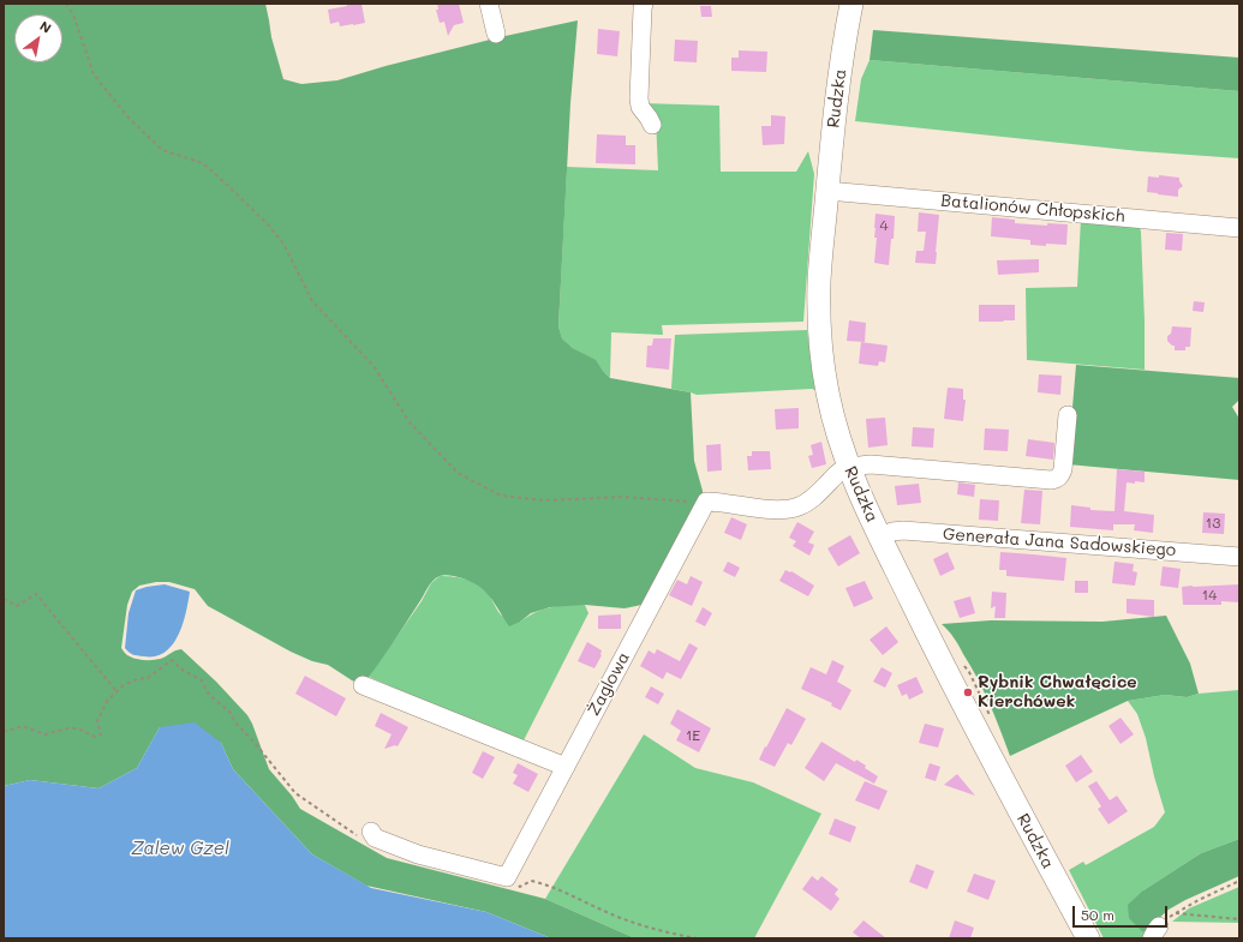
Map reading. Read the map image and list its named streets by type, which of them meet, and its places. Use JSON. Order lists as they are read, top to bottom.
{
  "streets": {
    "main road": ["Rudzka"],
    "street": ["Batalionów Chłopskich", "Generała Jana Sadowskiego", "Żaglowa"]
  },
  "crossings": [
    ["Rudzka", "Batalionów Chłopskich"],
    ["Rudzka", "Generała Jana Sadowskiego"]
  ],
  "water": ["Zalew Gzel"],
  "places": ["Rybnik Chwałęcice Kierchówek"],
  "house_numbers": [
    "4",
    "13",
    "14",
    "1E"
  ],
  "scale_bar": "50 m",
  "north": "top right"
}
